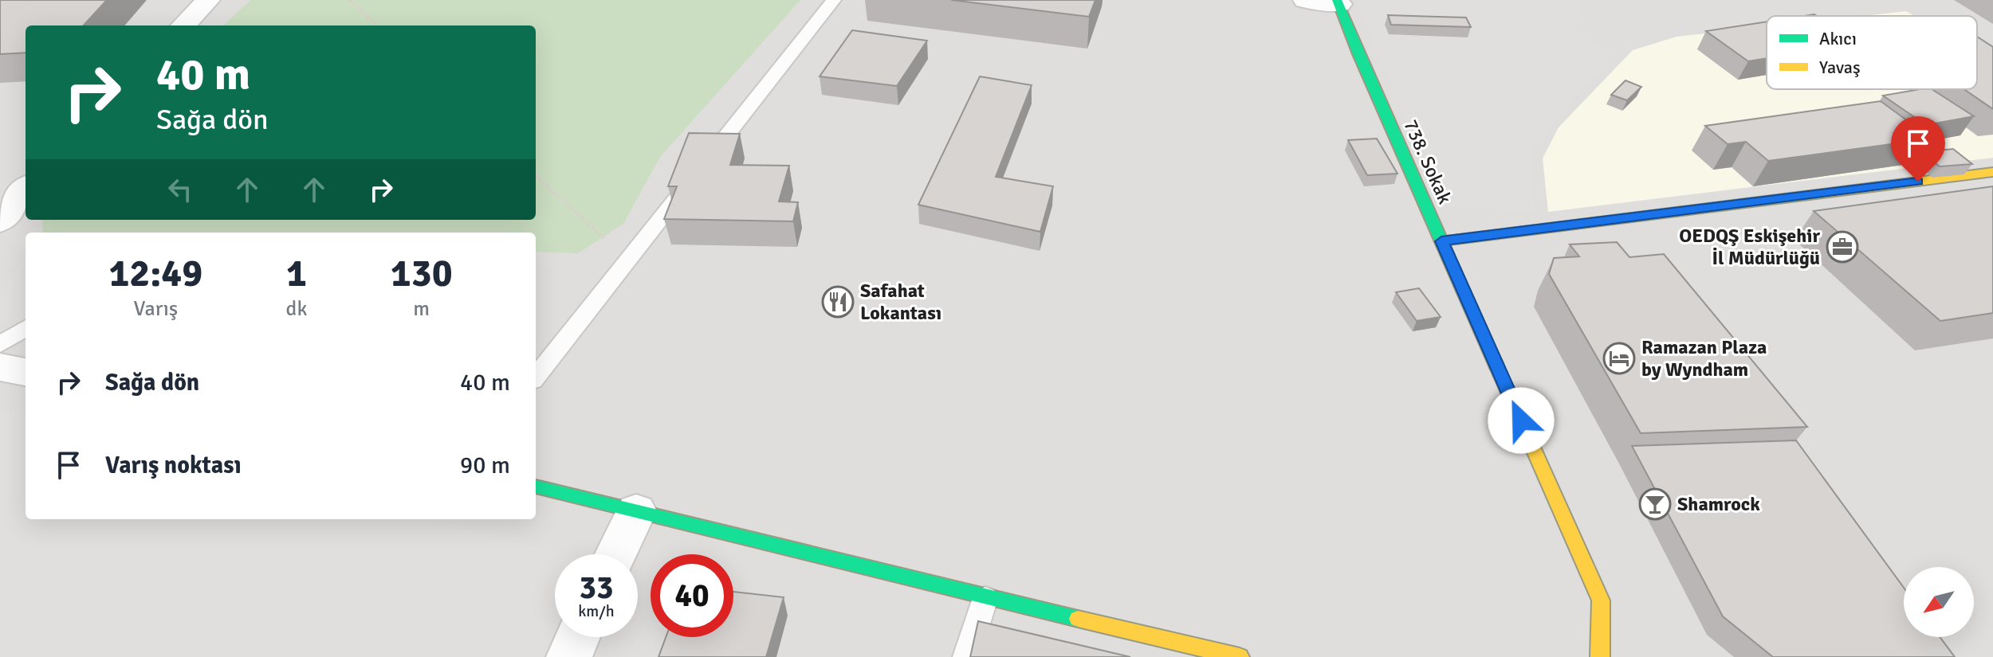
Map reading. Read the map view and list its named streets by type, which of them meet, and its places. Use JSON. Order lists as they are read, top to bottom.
{
  "streets": {
    "street": ["738. Sokak"]
  },
  "places": {
    "office": ["OEDQŞ Eskişehir İl Müdürlüğü"],
    "restaurant": ["Safahat Lokantası"],
    "hotel": ["Ramazan Plaza by Wyndham"],
    "bar": ["Shamrock"]
  },
  "legend": ["Akıcı", "Yavaş"],
  "north": "bottom left",
  "page": {
    "turn": ["40 m", "Sağa dön"],
    "eta": [
      "12:49",
      "Varış",
      "1",
      "dk",
      "130",
      "m"
    ],
    "list": [
      {
        "name": "Sağa dön",
        "value": "40 m"
      },
      {
        "name": "Varış noktası",
        "value": "90 m"
      }
    ],
    "speed": "33 km/h",
    "limit": "40"
  }
}
